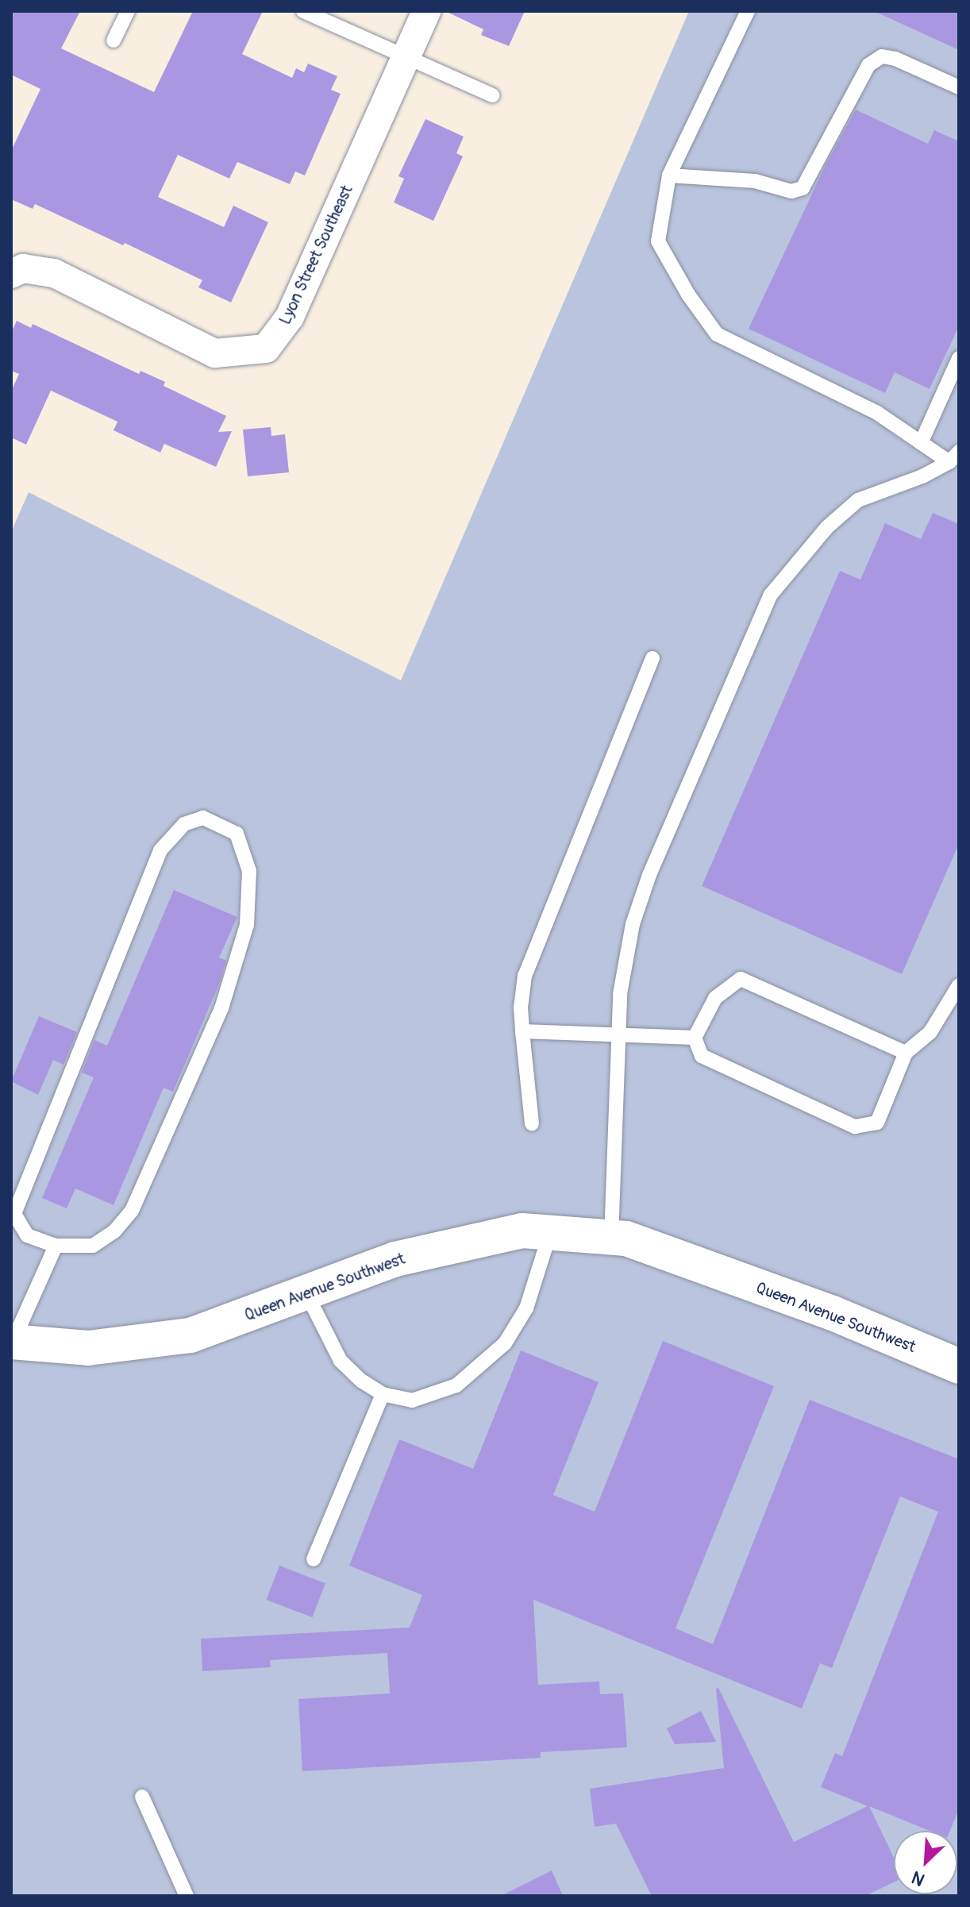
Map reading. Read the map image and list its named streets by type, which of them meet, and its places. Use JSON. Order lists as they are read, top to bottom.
{
  "streets": {
    "main road": ["Queen Avenue Southwest"],
    "street": ["Lyon Street Southeast"]
  },
  "north": "bottom left"
}
